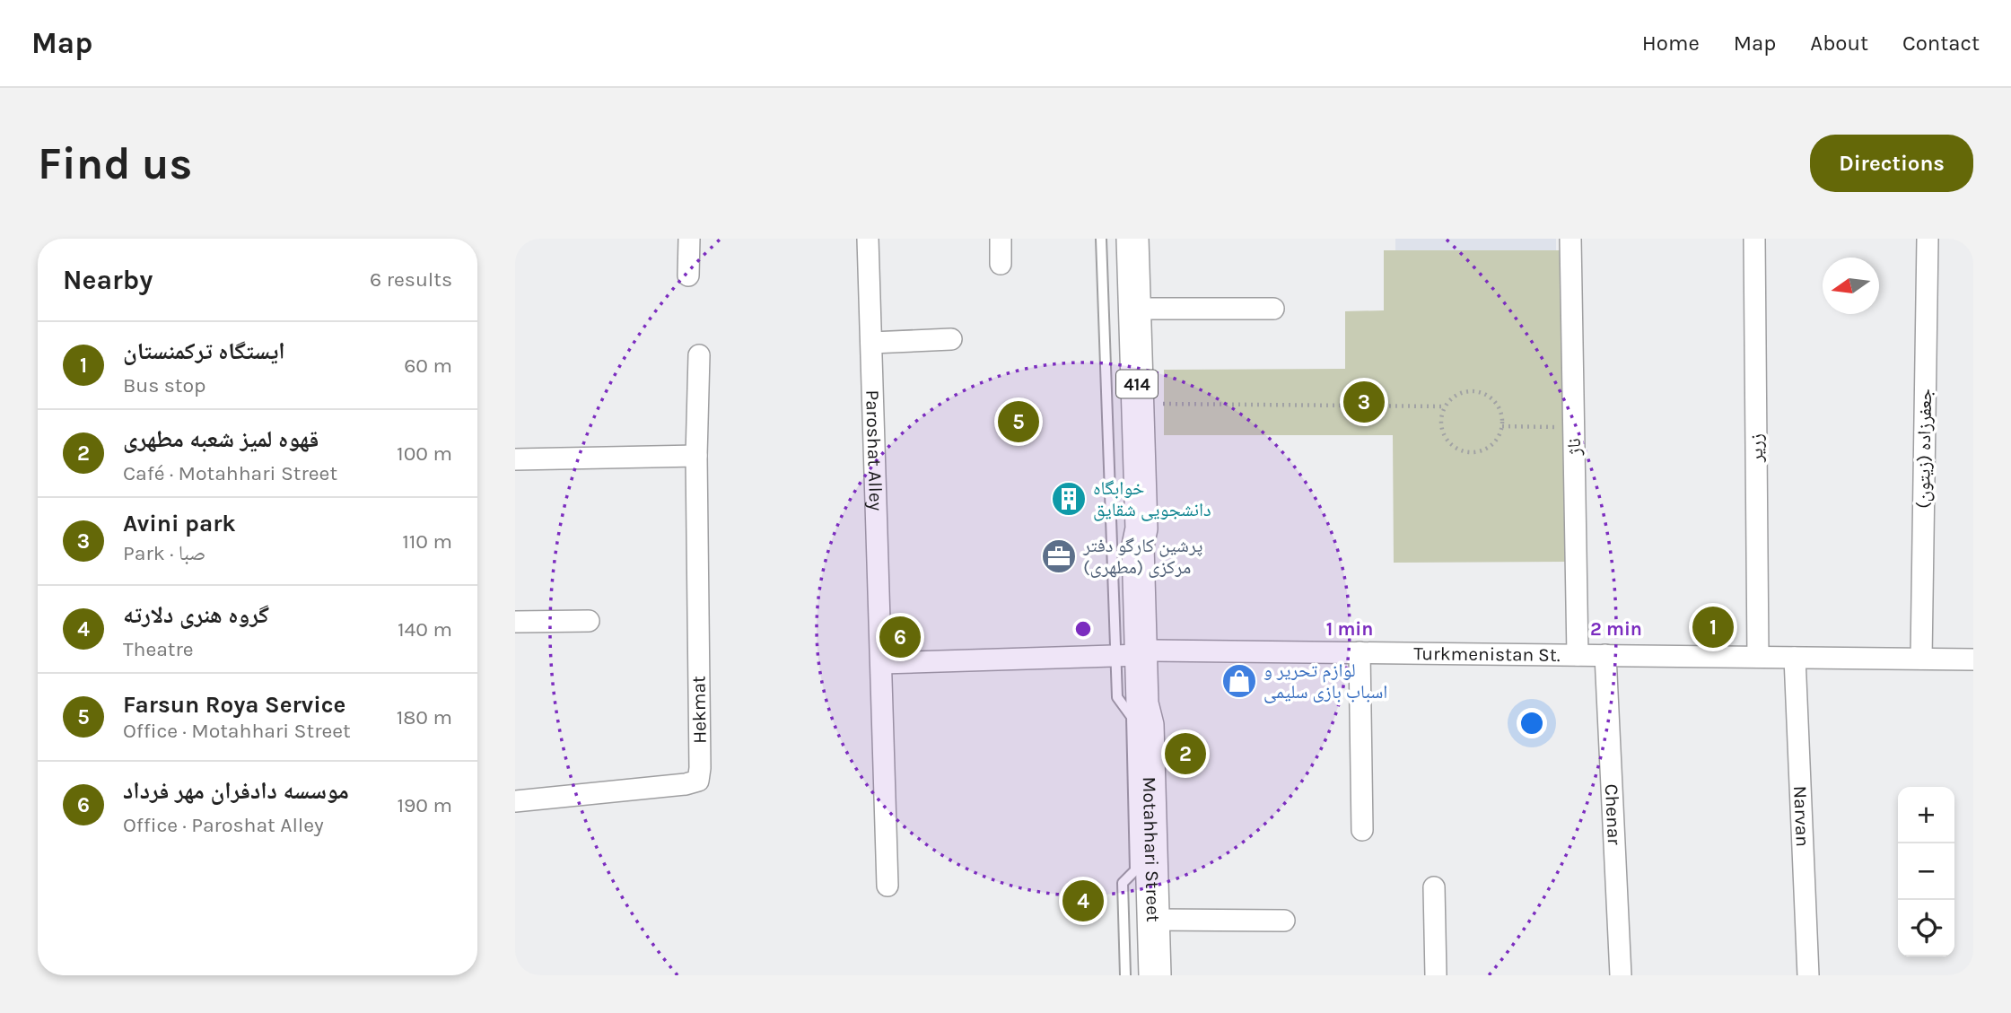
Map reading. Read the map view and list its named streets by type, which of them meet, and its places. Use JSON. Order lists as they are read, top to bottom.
{
  "streets": {
    "main road": ["414", "Motahhari Street"],
    "street": [
      "ناژ",
      "زریر",
      "جعفرزاده (زیتون)",
      "Paroshat Alley",
      "Turkmenistan St.",
      "Hekmat",
      "Chenar",
      "Narvan"
    ]
  },
  "crossings": [
    ["ناژ", "Turkmenistan St."],
    ["زریر", "Turkmenistan St."],
    ["جعفرزاده (زیتون)", "Turkmenistan St."],
    ["Turkmenistan St.", "Chenar"],
    ["Turkmenistan St.", "Narvan"],
    ["Turkmenistan St.", "Motahhari Street"]
  ],
  "places": {
    "building": ["خوابگاه دانشجویی شقایق"],
    "office": ["پرشین کارگو دفتر مرکزی (مطهری)"],
    "shop": ["لوازم تحریر و اسباب بازی سلیمی"]
  },
  "north": "left",
  "page": {
    "header": "Map",
    "nav": [
      "Home",
      "Map",
      "About",
      "Contact"
    ],
    "buttons": "Directions",
    "title": "Find us",
    "heading": ["Nearby", "6 results"],
    "list": [
      {
        "mark": "1",
        "name": "ایستگاه ترکمنستان",
        "note": "Bus stop",
        "value": "60 m"
      },
      {
        "mark": "2",
        "name": "قهوه لمیز شعبه مطهری",
        "note": "Café · Motahhari Street",
        "value": "100 m"
      },
      {
        "mark": "3",
        "name": "Avini park",
        "note": "Park · صبا",
        "value": "110 m"
      },
      {
        "mark": "4",
        "name": "گروه هنری دلارته",
        "note": "Theatre",
        "value": "140 m"
      },
      {
        "mark": "5",
        "name": "Farsun Roya Service",
        "note": "Office · Motahhari Street",
        "value": "180 m"
      },
      {
        "mark": "6",
        "name": "موسسه دادفران مهر فرداد",
        "note": "Office · Paroshat Alley",
        "value": "190 m"
      }
    ],
    "pins": [
      "3",
      "5",
      "1",
      "6",
      "2",
      "4"
    ],
    "map_buttons": ["+", "−"]
  },
  "rings": ["1 min", "2 min"]
}
